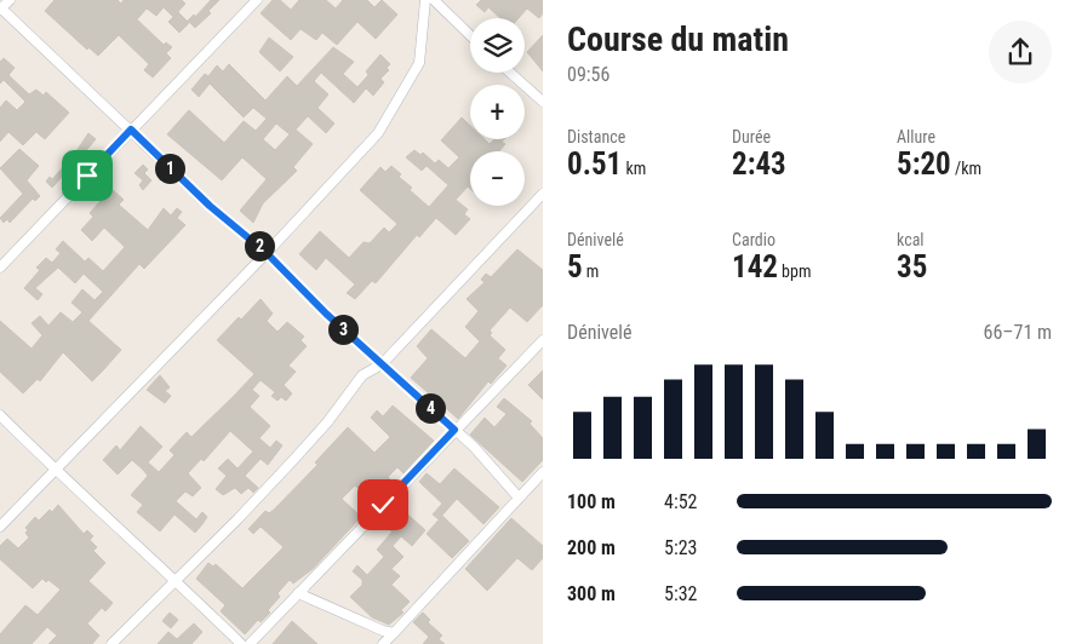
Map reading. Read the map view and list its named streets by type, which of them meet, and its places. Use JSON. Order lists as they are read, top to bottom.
{
  "page": {
    "heading": ["Course du matin", "09:56"],
    "map_buttons": ["+", "−"],
    "stats": [
      ["Distance", "0.51 km"],
      ["Durée", "2:43"],
      ["Allure", "5:20 /km"],
      ["Dénivelé", "5 m"],
      ["Cardio", "142 bpm"],
      ["kcal", "35"]
    ],
    "pins": [
      "1",
      "2",
      "3",
      "4"
    ],
    "chart": ["Dénivelé", "66–71 m"],
    "list": [
      {
        "name": "100 m",
        "note": "4:52"
      },
      {
        "name": "200 m",
        "note": "5:23"
      },
      {
        "name": "300 m",
        "note": "5:32"
      }
    ]
  }
}
